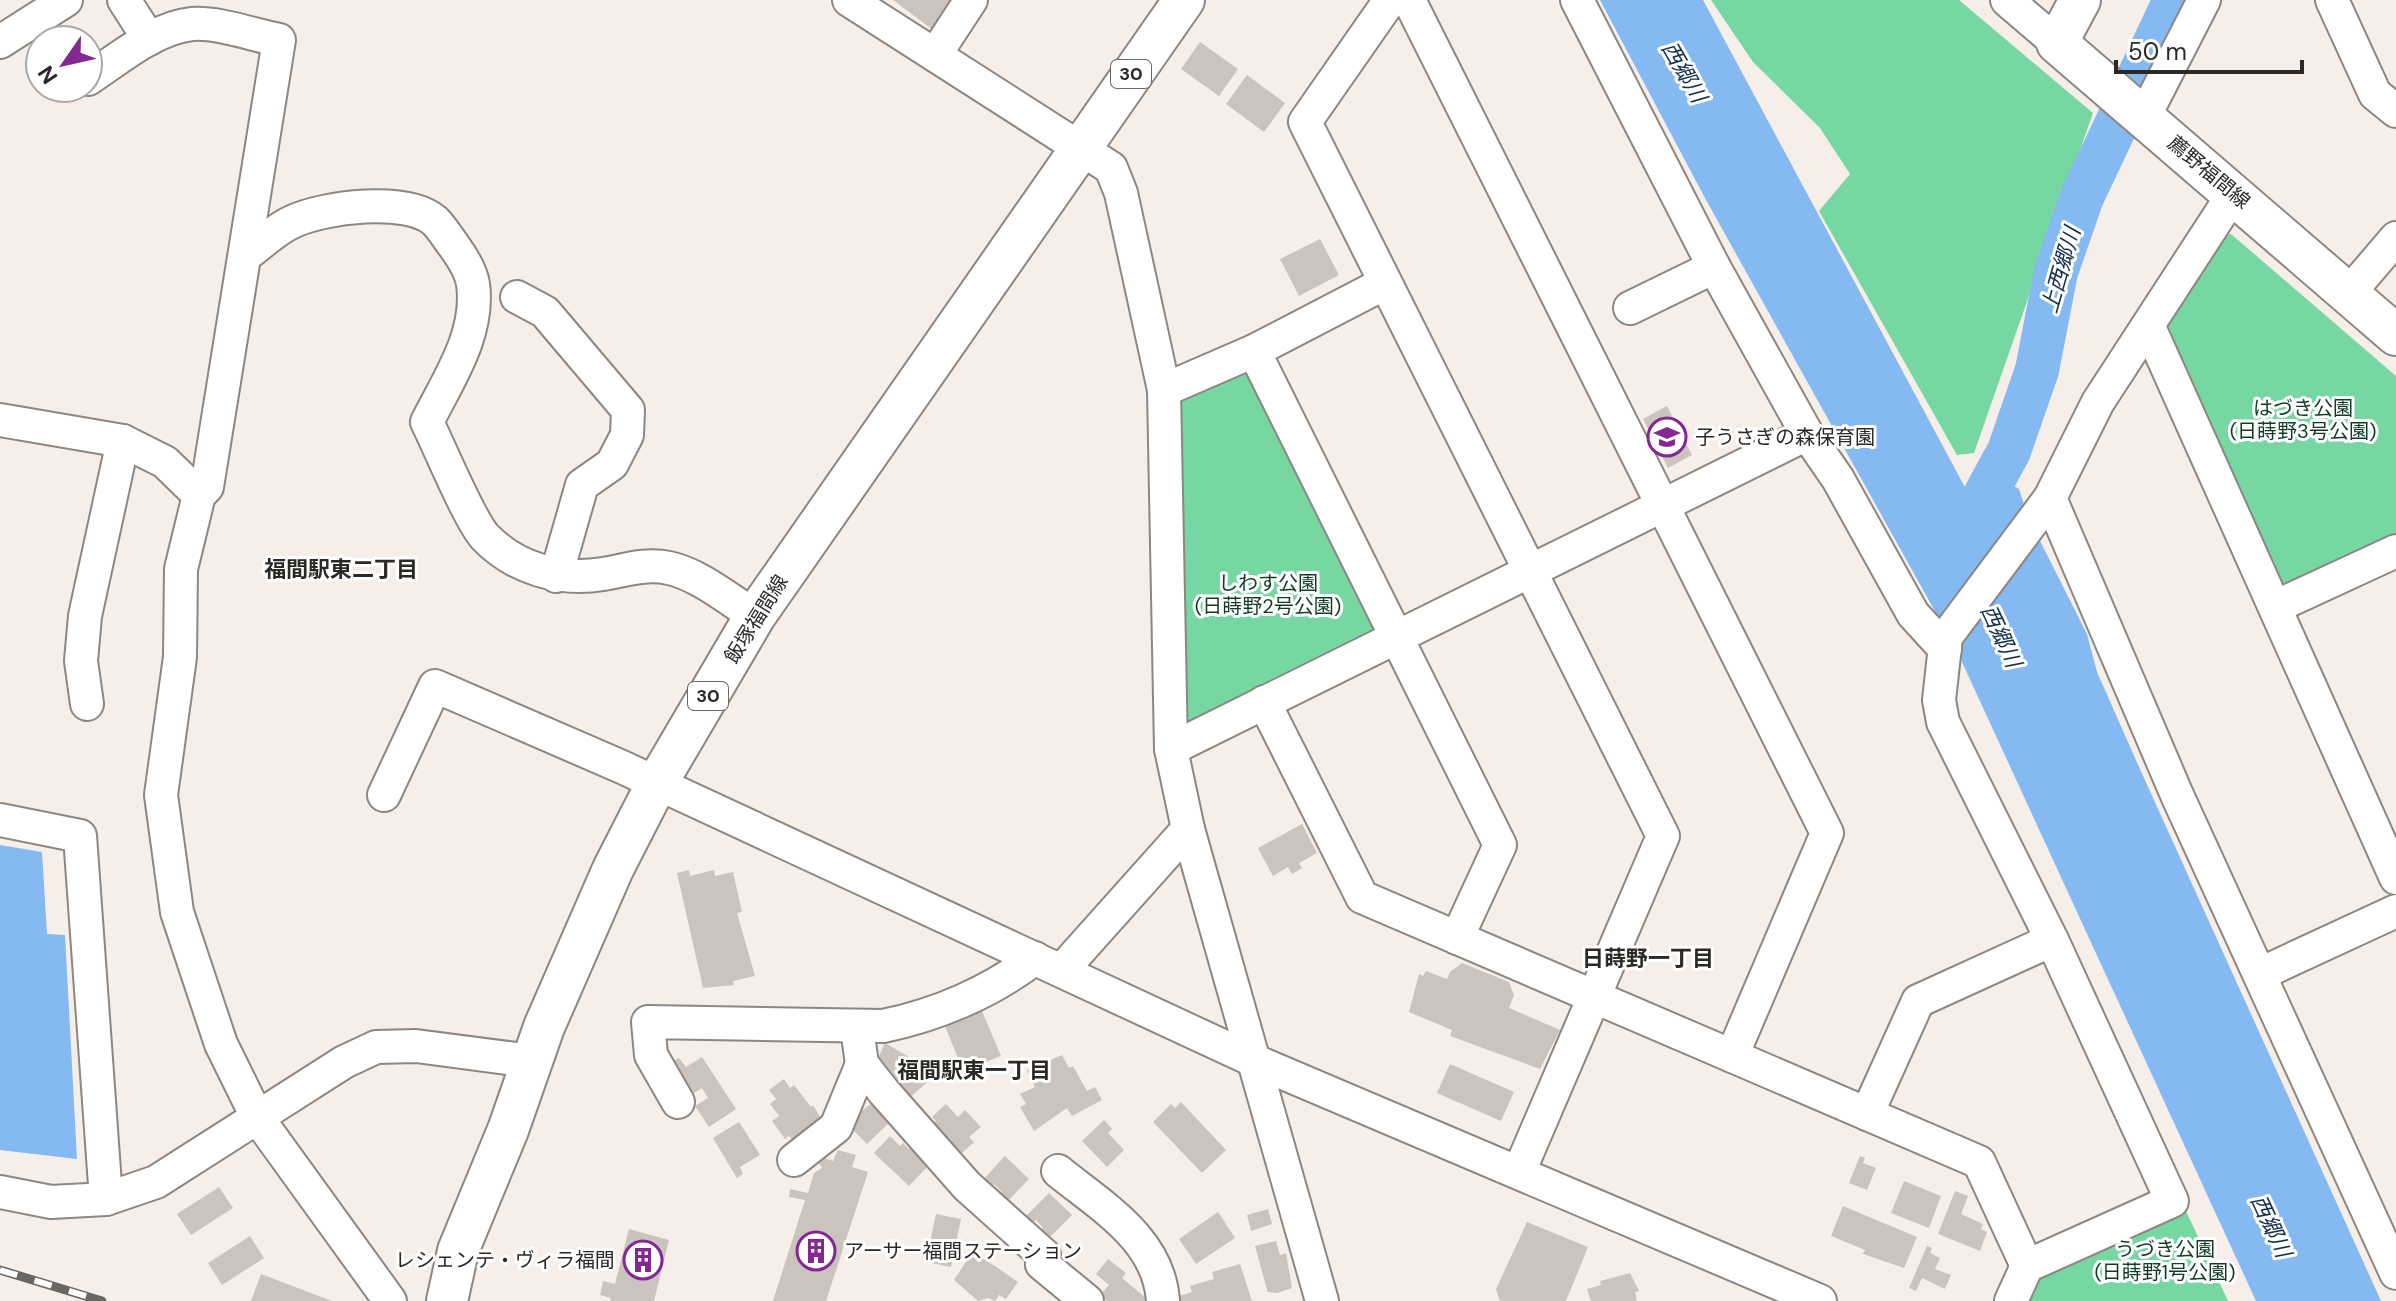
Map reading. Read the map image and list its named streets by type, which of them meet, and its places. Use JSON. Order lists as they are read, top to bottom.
{
  "streets": {
    "main road": ["30", "薦野福間線", "飯塚福間線"]
  },
  "districts": ["福間駅東二丁目", "日蒔野一丁目", "福間駅東一丁目"],
  "water": ["西郷川", "上西郷川"],
  "parks": ["はづき公園 (日蒔野3号公園)", "しわす公園 (日蒔野2号公園)", "うづき公園 (日蒔野1号公園)"],
  "places": {
    "school or university": ["子うさぎの森保育園"],
    "building": ["アーサー福間ステーション", "レシェンテ・ヴィラ福間"]
  },
  "scale_bar": "50 m",
  "north": "bottom left"
}
